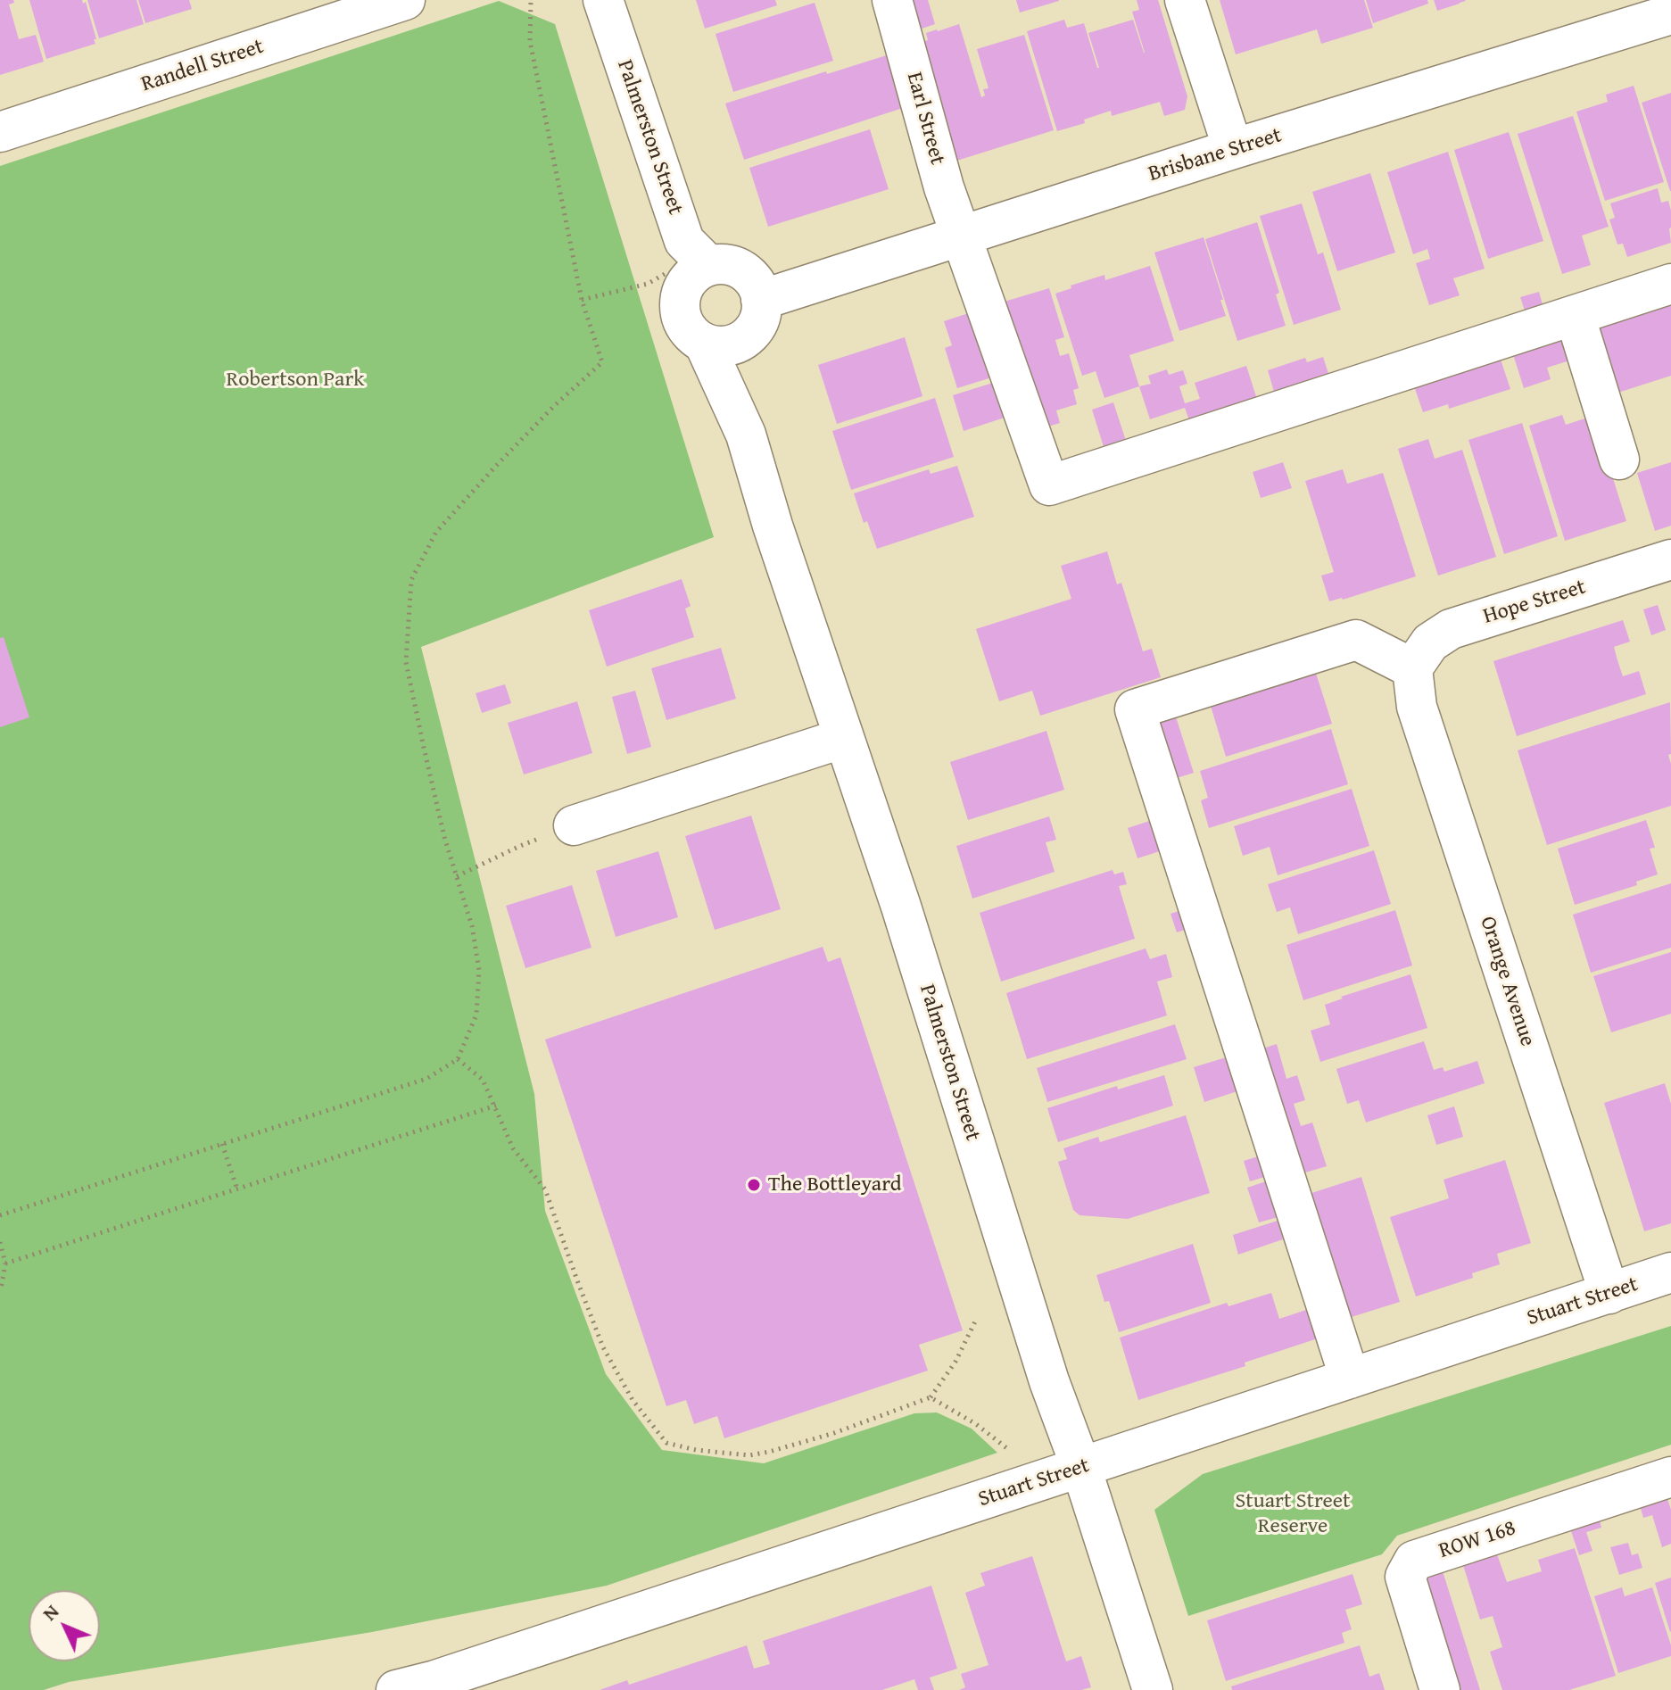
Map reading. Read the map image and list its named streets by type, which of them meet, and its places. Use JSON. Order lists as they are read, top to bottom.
{
  "streets": {
    "street": [
      "Randell Street",
      "Earl Street",
      "Palmerston Street",
      "Brisbane Street",
      "Hope Street",
      "Orange Avenue",
      "Stuart Street",
      "ROW 168"
    ]
  },
  "crossings": [
    ["Earl Street", "Brisbane Street"],
    ["Palmerston Street", "Brisbane Street"],
    ["Palmerston Street", "Stuart Street"],
    ["Hope Street", "Orange Avenue"],
    ["Orange Avenue", "Stuart Street"]
  ],
  "parks": ["Robertson Park", "Stuart Street Reserve"],
  "places": ["The Bottleyard"],
  "north": "top left"
}
